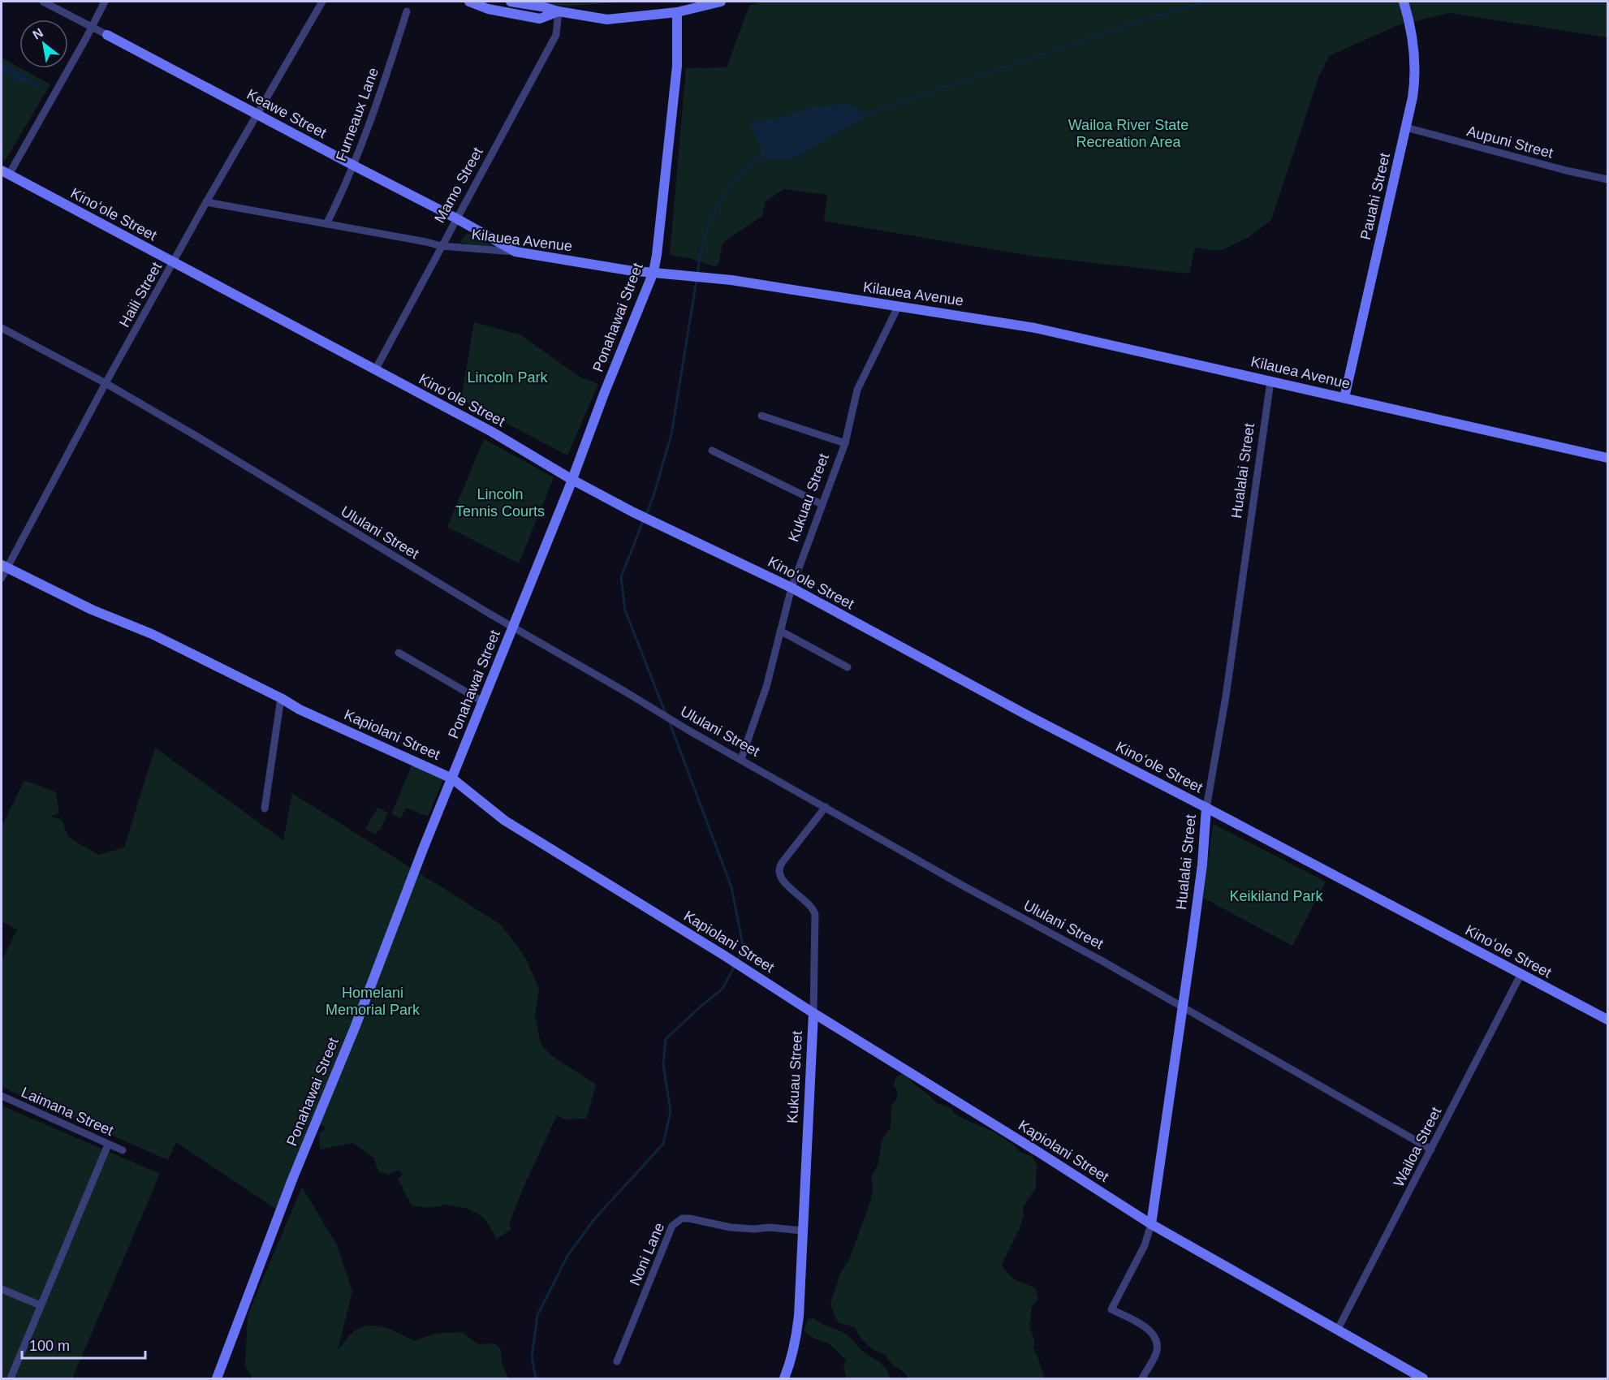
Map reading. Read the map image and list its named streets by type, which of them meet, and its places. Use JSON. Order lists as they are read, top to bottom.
{
  "streets": {
    "street": [
      "Keawe Street",
      "Furneaux Lane",
      "Aupuni Street",
      "Mamo Street",
      "Pauahi Street",
      "Kinoʻole Street",
      "Kilauea Avenue",
      "Haili Street",
      "Ponahawai Street",
      "Hualalai Street",
      "Kukuau Street",
      "Ululani Street",
      "Kapiolani Street",
      "Laimana Street",
      "Wailoa Street",
      "Noni Lane"
    ]
  },
  "crossings": [
    ["Keawe Street", "Furneaux Lane"],
    ["Keawe Street", "Mamo Street"],
    ["Keawe Street", "Kilauea Avenue"],
    ["Keawe Street", "Haili Street"],
    ["Furneaux Lane", "Kilauea Avenue"],
    ["Aupuni Street", "Pauahi Street"],
    ["Mamo Street", "Kinoʻole Street"],
    ["Mamo Street", "Kilauea Avenue"],
    ["Pauahi Street", "Kilauea Avenue"],
    ["Kinoʻole Street", "Haili Street"],
    ["Kinoʻole Street", "Ponahawai Street"],
    ["Kinoʻole Street", "Hualalai Street"],
    ["Kinoʻole Street", "Kukuau Street"],
    ["Kinoʻole Street", "Wailoa Street"],
    ["Kilauea Avenue", "Haili Street"],
    ["Kilauea Avenue", "Ponahawai Street"],
    ["Kilauea Avenue", "Hualalai Street"],
    ["Kilauea Avenue", "Kukuau Street"],
    ["Haili Street", "Ululani Street"],
    ["Haili Street", "Kapiolani Street"],
    ["Ponahawai Street", "Ululani Street"],
    ["Ponahawai Street", "Kapiolani Street"],
    ["Hualalai Street", "Ululani Street"],
    ["Hualalai Street", "Kapiolani Street"],
    ["Kukuau Street", "Ululani Street"],
    ["Kukuau Street", "Kapiolani Street"],
    ["Kukuau Street", "Noni Lane"],
    ["Ululani Street", "Wailoa Street"],
    ["Kapiolani Street", "Wailoa Street"]
  ],
  "parks": [
    "Wailoa River State Recreation Area",
    "Lincoln Park",
    "Lincoln Tennis Courts",
    "Keikiland Park",
    "Homelani Memorial Park"
  ],
  "scale_bar": "100 m",
  "north": "top left"
}
